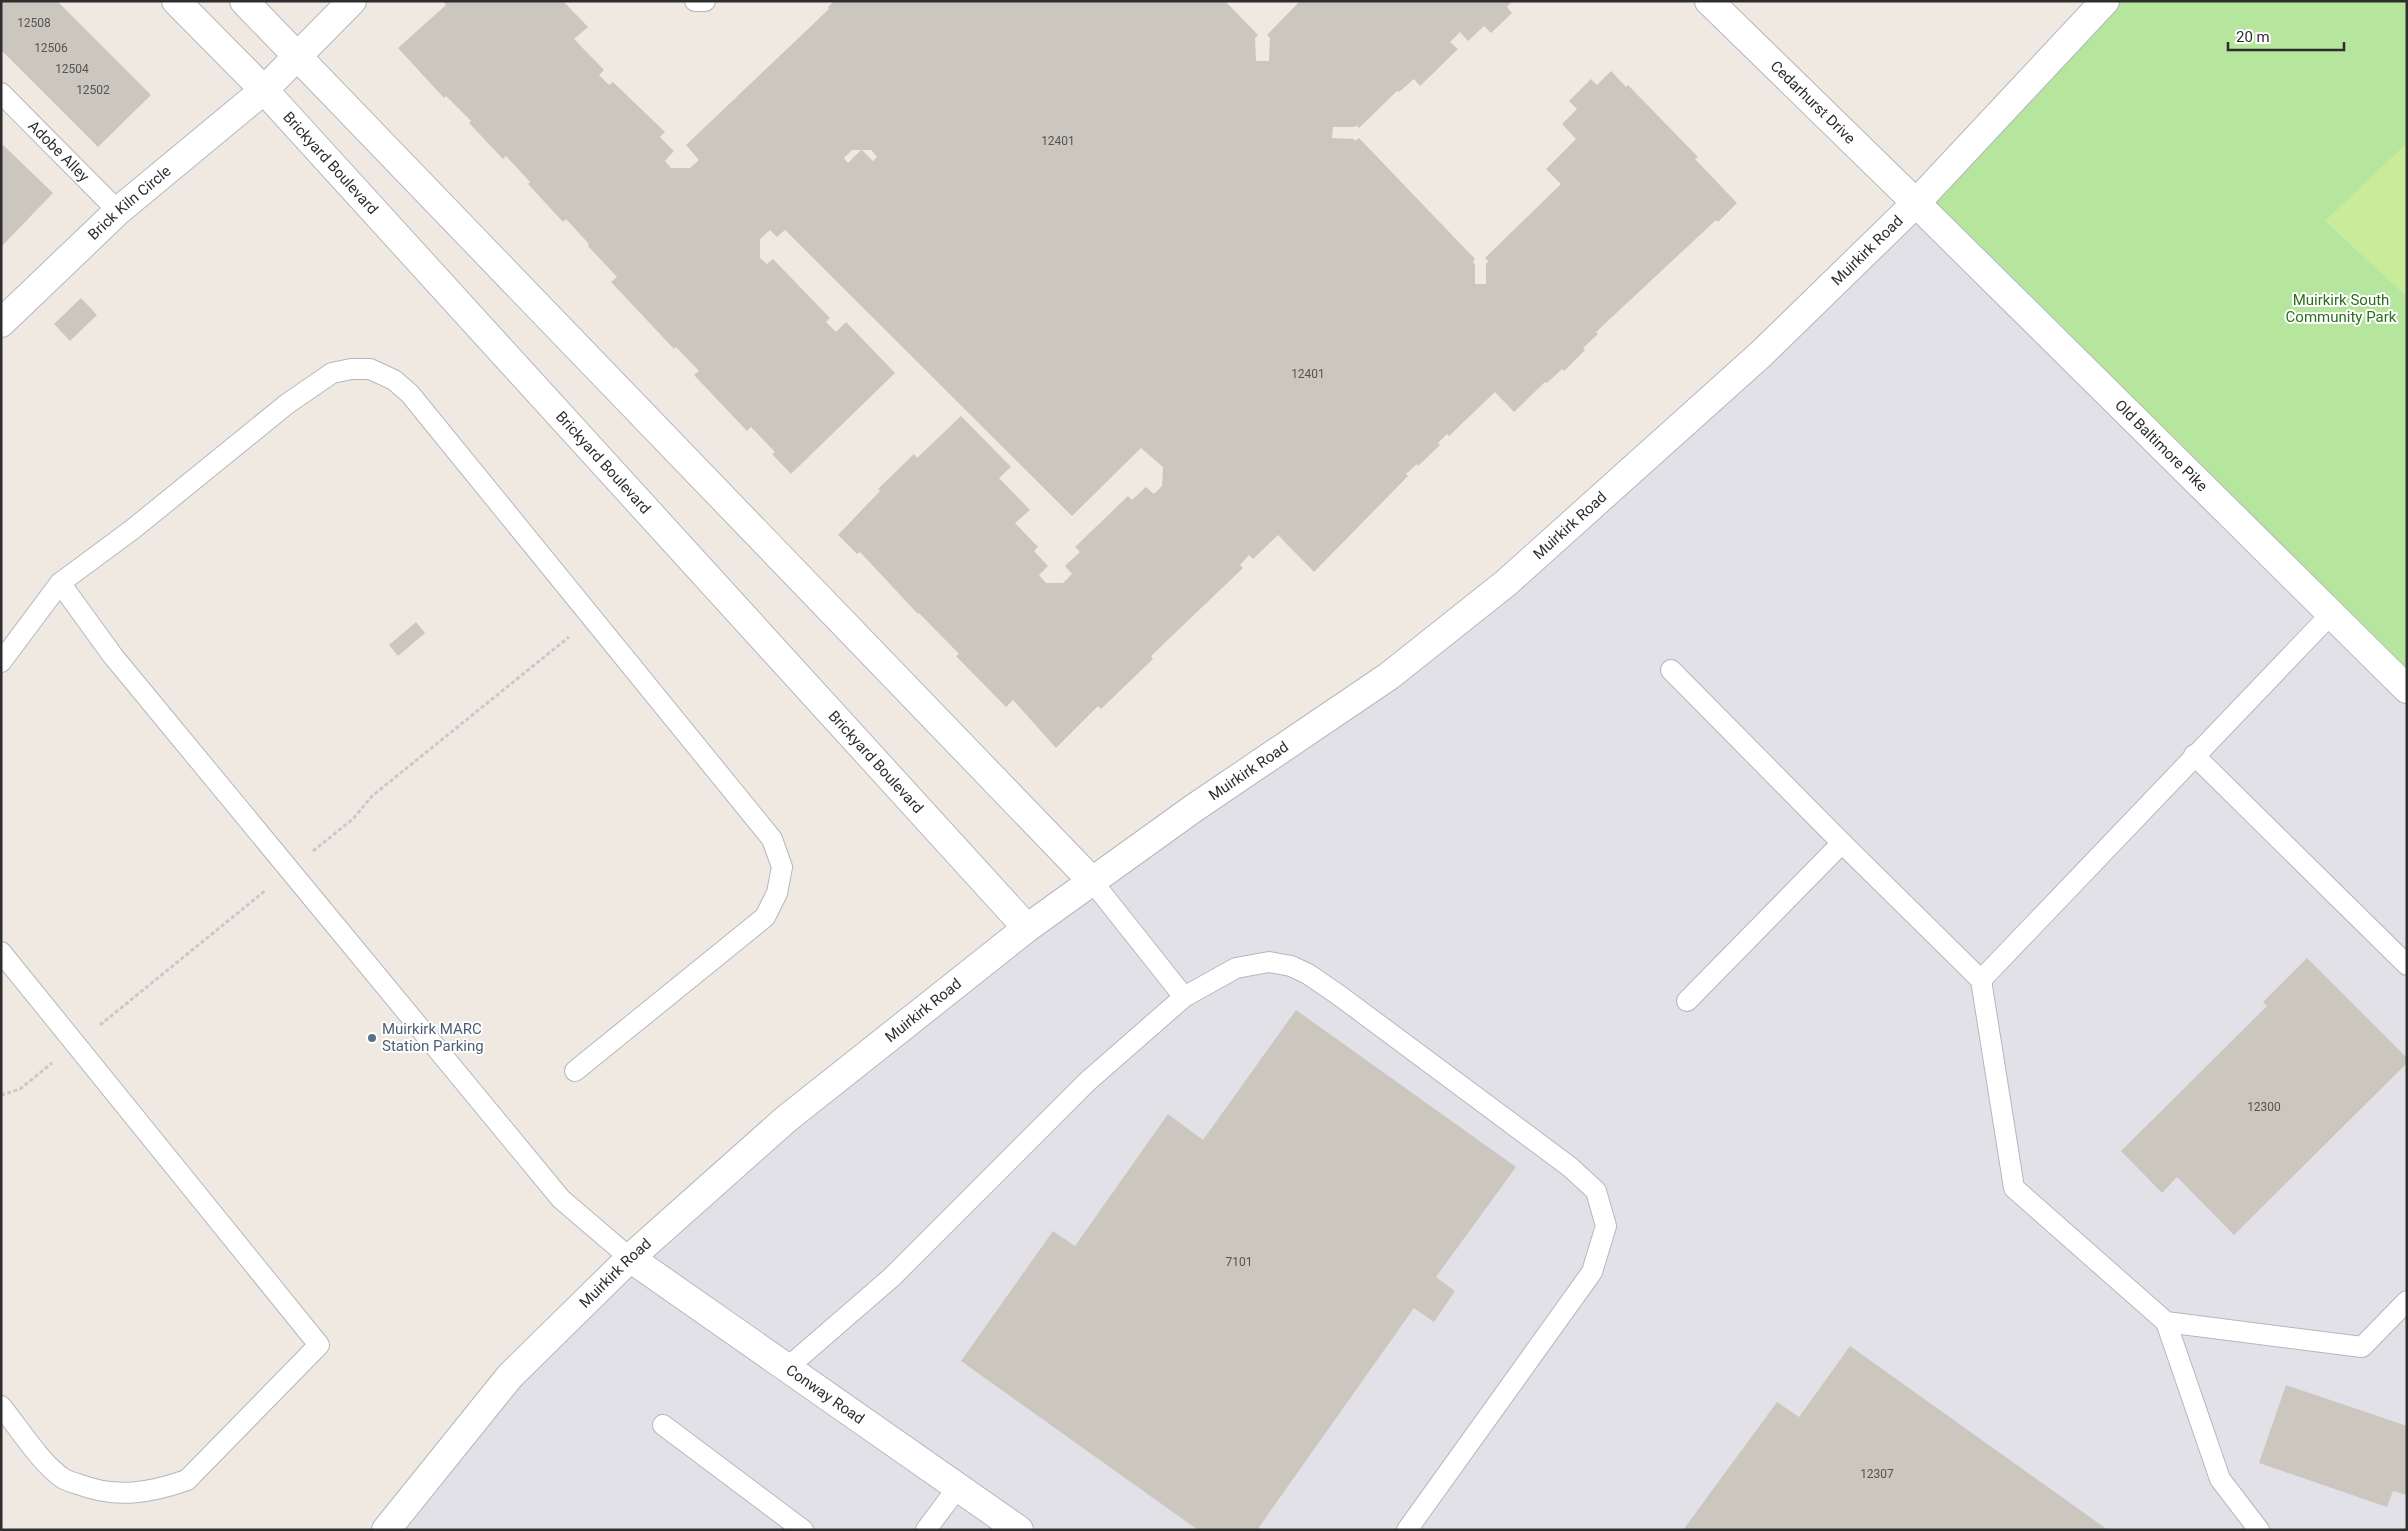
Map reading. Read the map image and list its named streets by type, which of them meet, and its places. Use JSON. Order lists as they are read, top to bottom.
{
  "streets": {
    "street": [
      "Cedarhurst Drive",
      "Brickyard Boulevard",
      "Brick Kiln Circle",
      "Muirkirk Road",
      "Old Baltimore Pike",
      "Conway Road"
    ],
    "lane": ["Adobe Alley"]
  },
  "crossings": [
    ["Cedarhurst Drive", "Muirkirk Road"],
    ["Cedarhurst Drive", "Old Baltimore Pike"],
    ["Adobe Alley", "Brick Kiln Circle"],
    ["Brickyard Boulevard", "Brick Kiln Circle"],
    ["Brickyard Boulevard", "Muirkirk Road"],
    ["Muirkirk Road", "Old Baltimore Pike"],
    ["Muirkirk Road", "Conway Road"]
  ],
  "parks": ["Muirkirk South Community Park"],
  "places": ["Muirkirk MARC Station Parking"],
  "house_numbers": [
    "12508",
    "12506",
    "12504",
    "12502",
    "12401",
    "12401",
    "12300",
    "7101",
    "12307"
  ],
  "scale_bar": "20 m"
}
